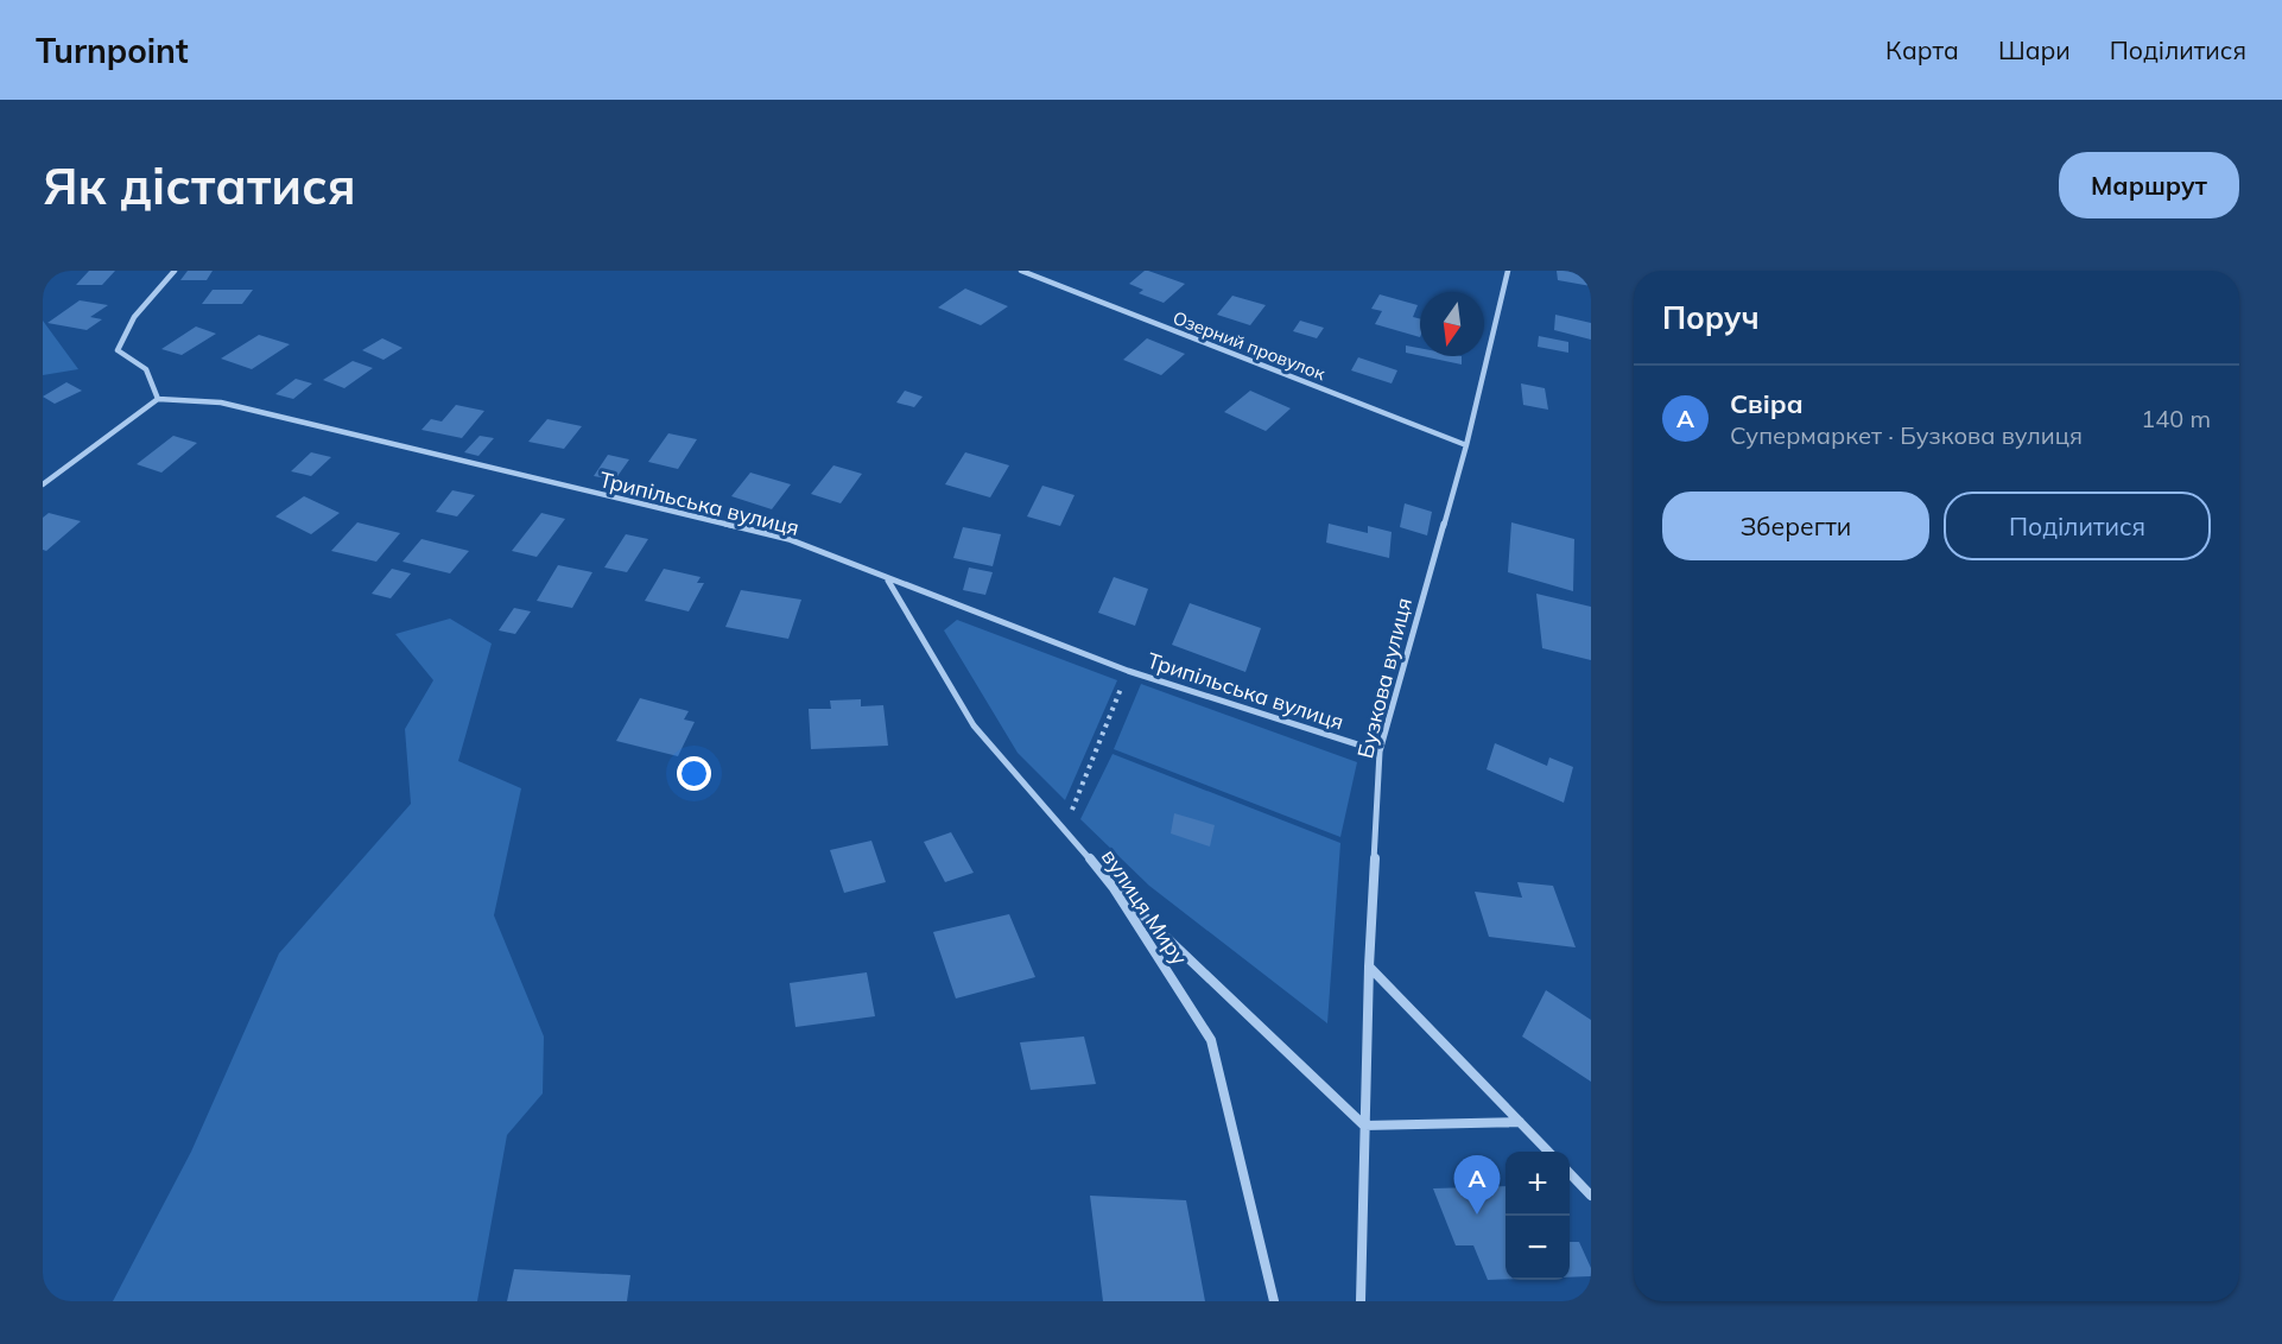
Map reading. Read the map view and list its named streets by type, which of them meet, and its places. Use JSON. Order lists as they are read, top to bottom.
{
  "streets": {
    "street": [
      "Озерний провулок",
      "Трипільська вулиця",
      "Бузкова вулиця",
      "вулиця Миру"
    ]
  },
  "crossings": [
    ["Озерний провулок", "Бузкова вулиця"],
    ["Трипільська вулиця", "Бузкова вулиця"],
    ["Трипільська вулиця", "вулиця Миру"]
  ],
  "north": "bottom",
  "page": {
    "header": "Turnpoint",
    "nav": ["Карта", "Шари", "Поділитися"],
    "buttons": [
      "Маршрут",
      ["Зберегти", "Поділитися"]
    ],
    "title": "Як дістатися",
    "heading": "Поруч",
    "list": [
      {
        "mark": "A",
        "name": "Свіра",
        "note": "Супермаркет · Бузкова вулиця",
        "value": "140 m"
      }
    ],
    "map_buttons": ["+", "−"],
    "pins": "A"
  }
}
